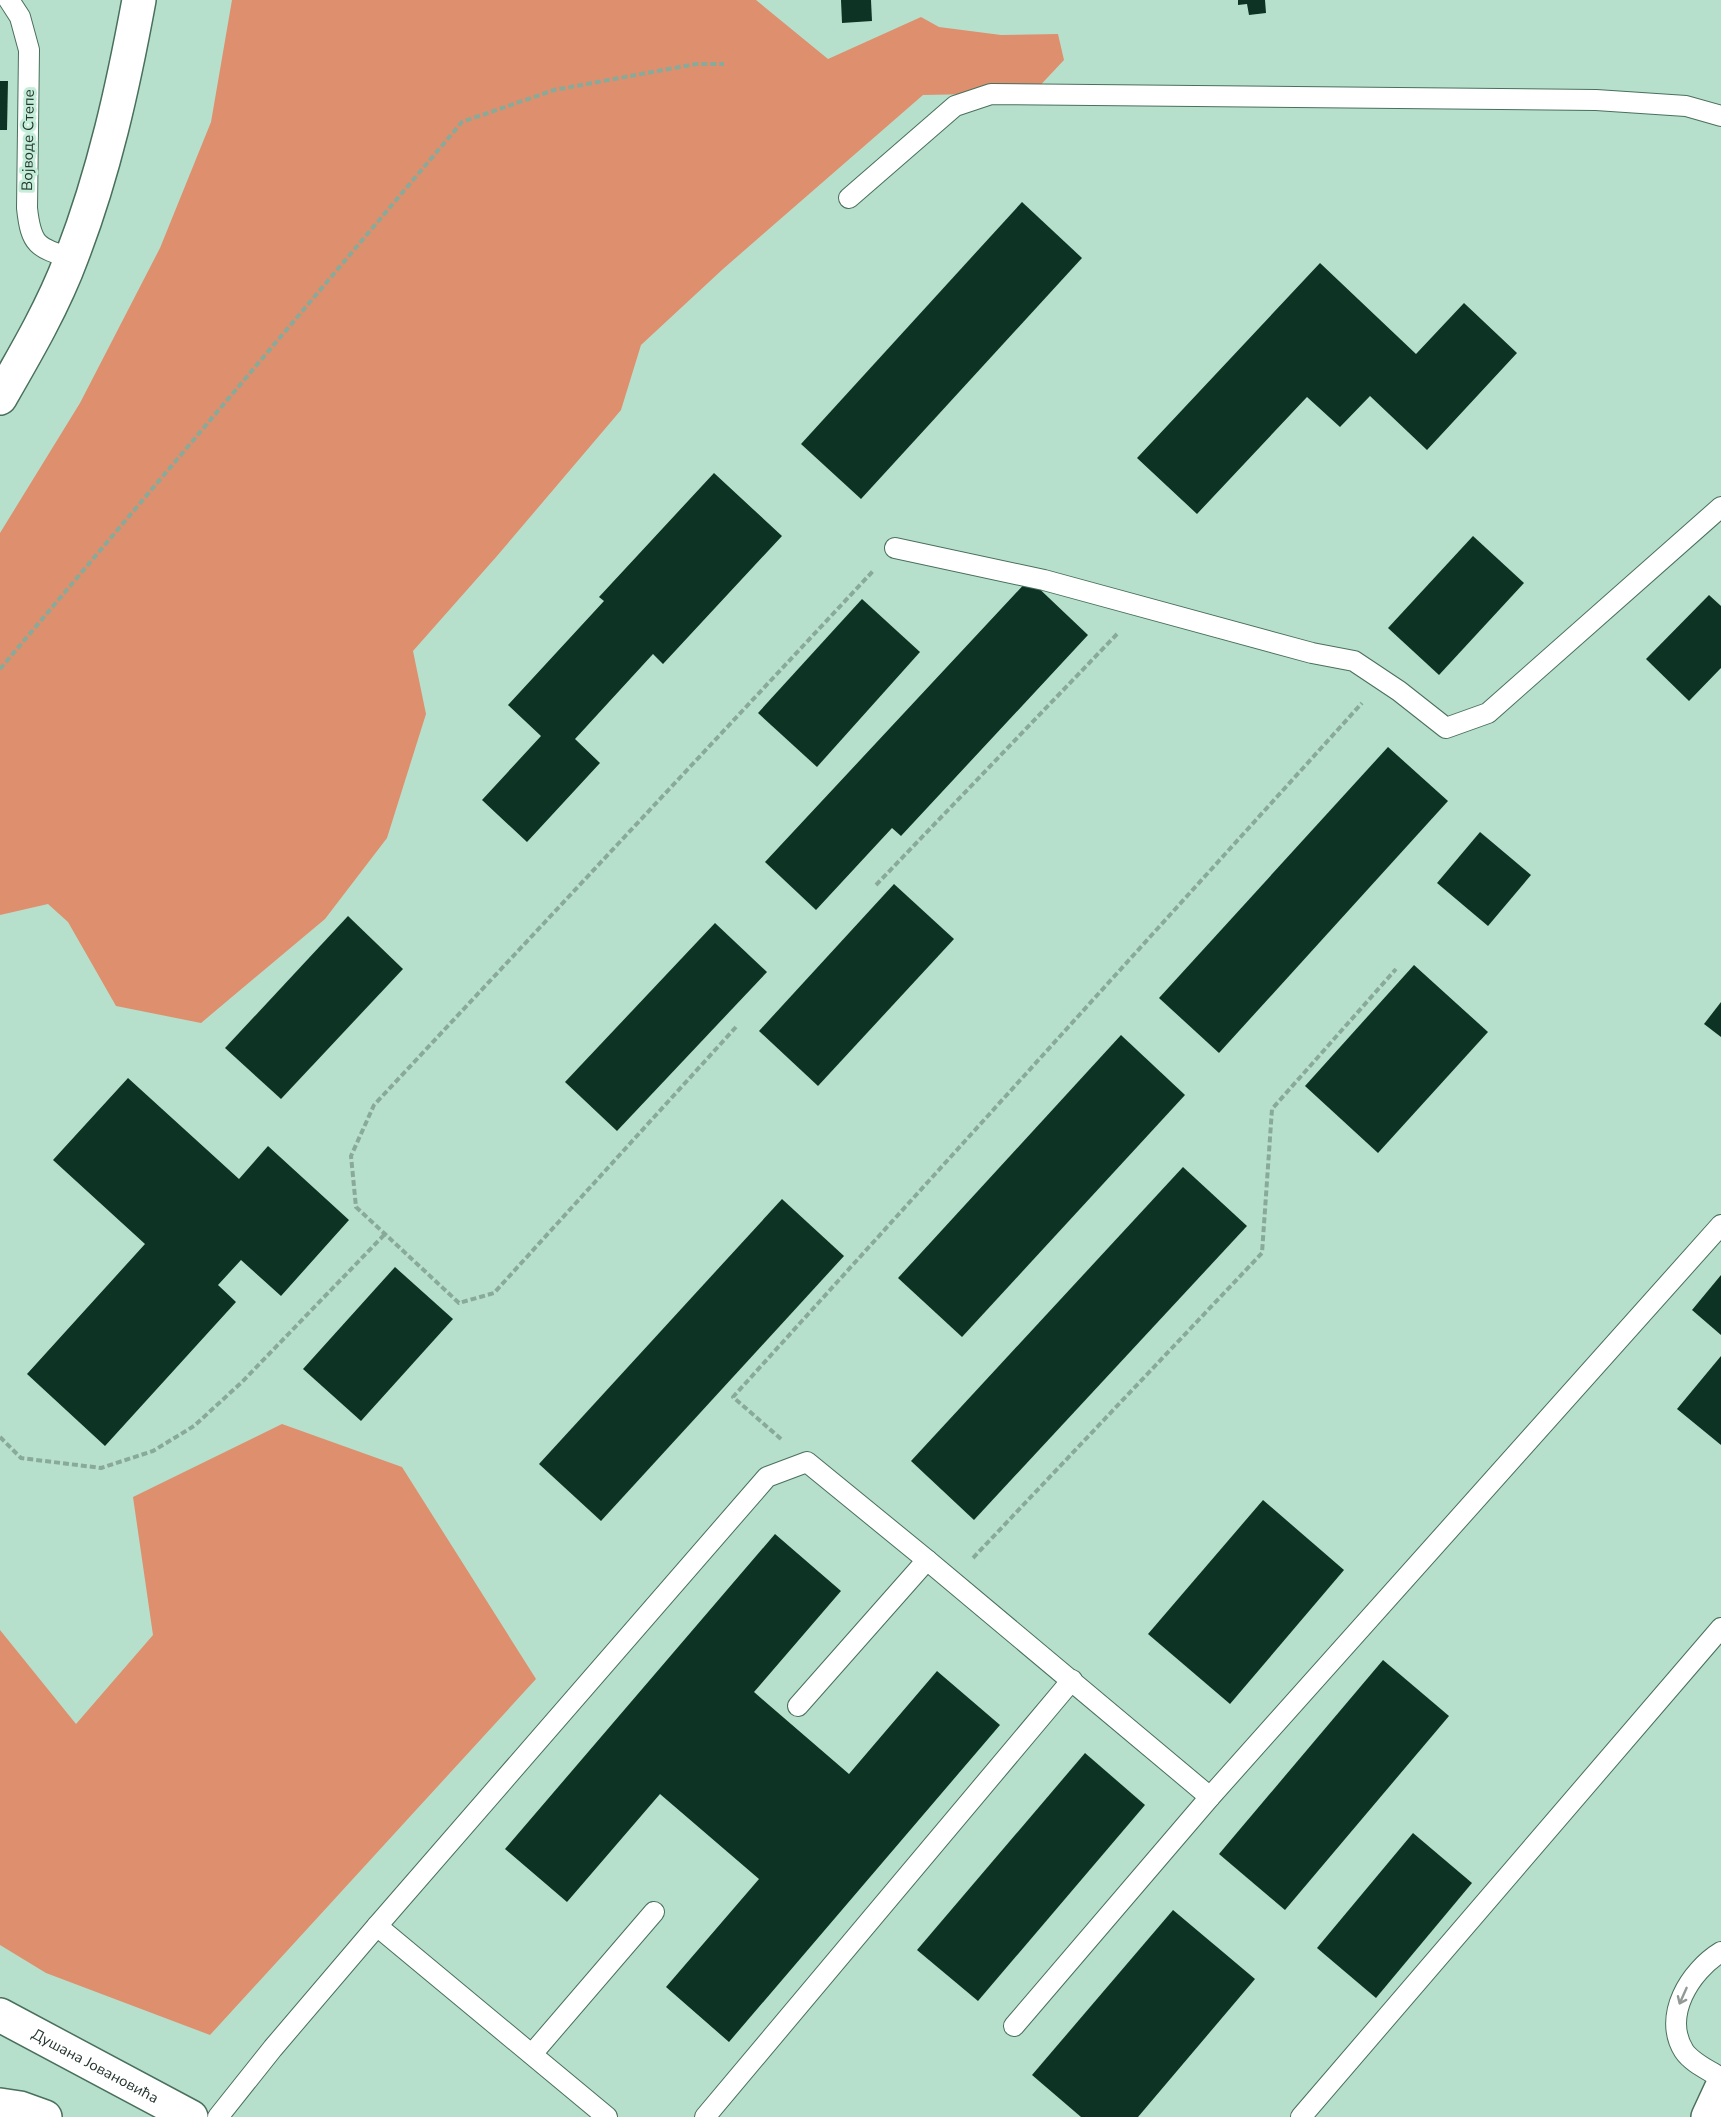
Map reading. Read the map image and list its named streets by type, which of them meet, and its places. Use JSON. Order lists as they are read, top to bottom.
{
  "streets": {
    "street": ["Душана Јовановића"],
    "lane": ["Војводе Степе"]
  }
}
